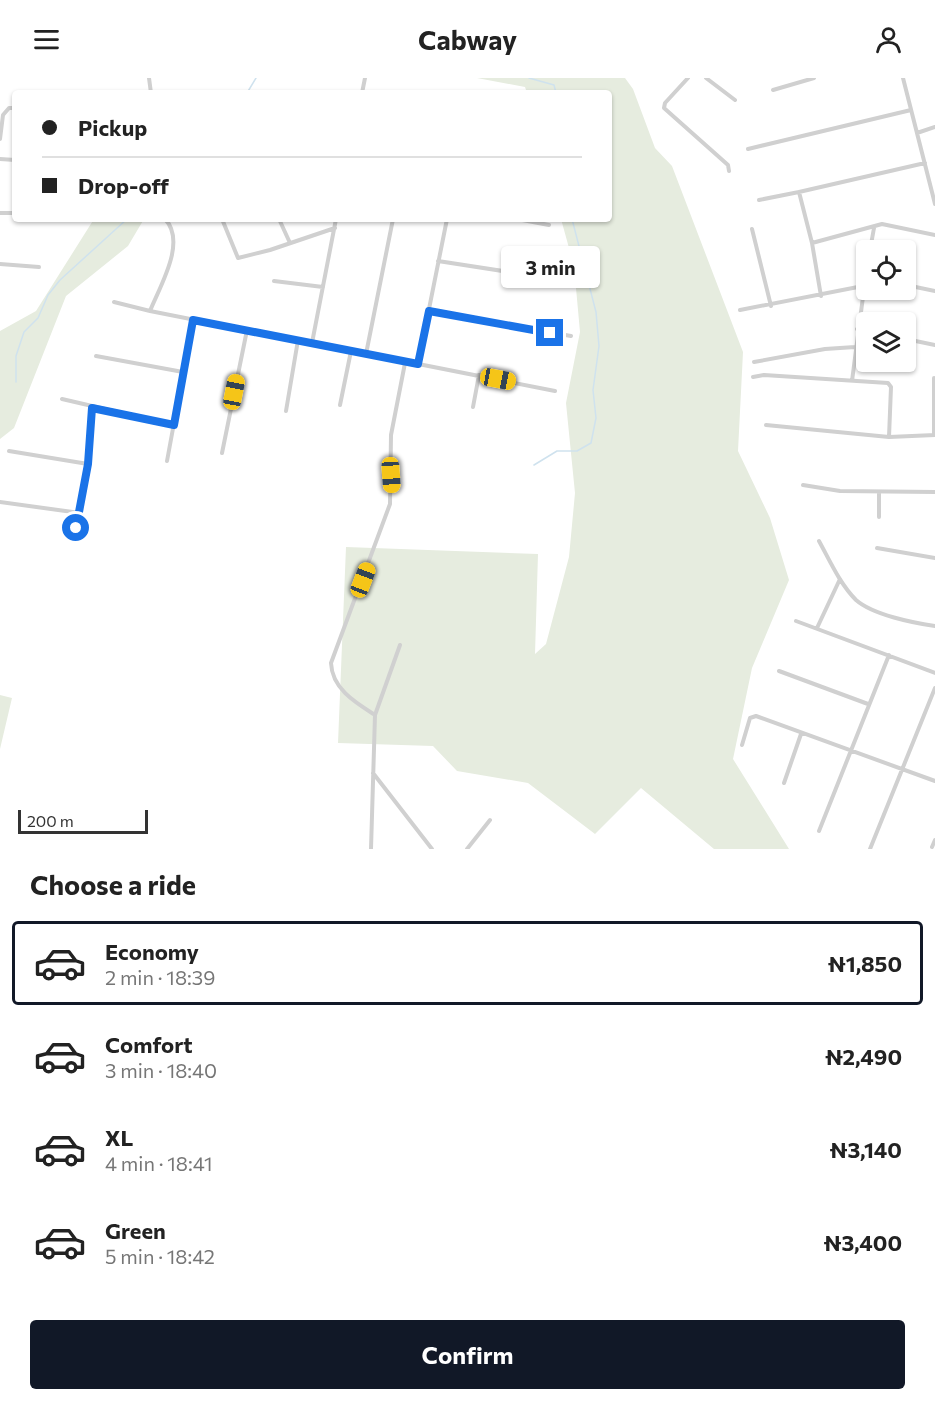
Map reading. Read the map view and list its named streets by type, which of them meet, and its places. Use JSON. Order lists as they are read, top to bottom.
{
  "scale_bar": "200 m",
  "page": {
    "header": "Cabway",
    "banner": ["Pickup", "Drop-off"],
    "bubble": "3 min",
    "scale": "200 m",
    "heading": "Choose a ride",
    "list": [
      {
        "name": "Economy",
        "note": "2 min · 18:39",
        "value": "₦1,850"
      },
      {
        "name": "Comfort",
        "note": "3 min · 18:40",
        "value": "₦2,490"
      },
      {
        "name": "XL",
        "note": "4 min · 18:41",
        "value": "₦3,140"
      },
      {
        "name": "Green",
        "note": "5 min · 18:42",
        "value": "₦3,400"
      }
    ],
    "buttons": "Confirm"
  }
}
